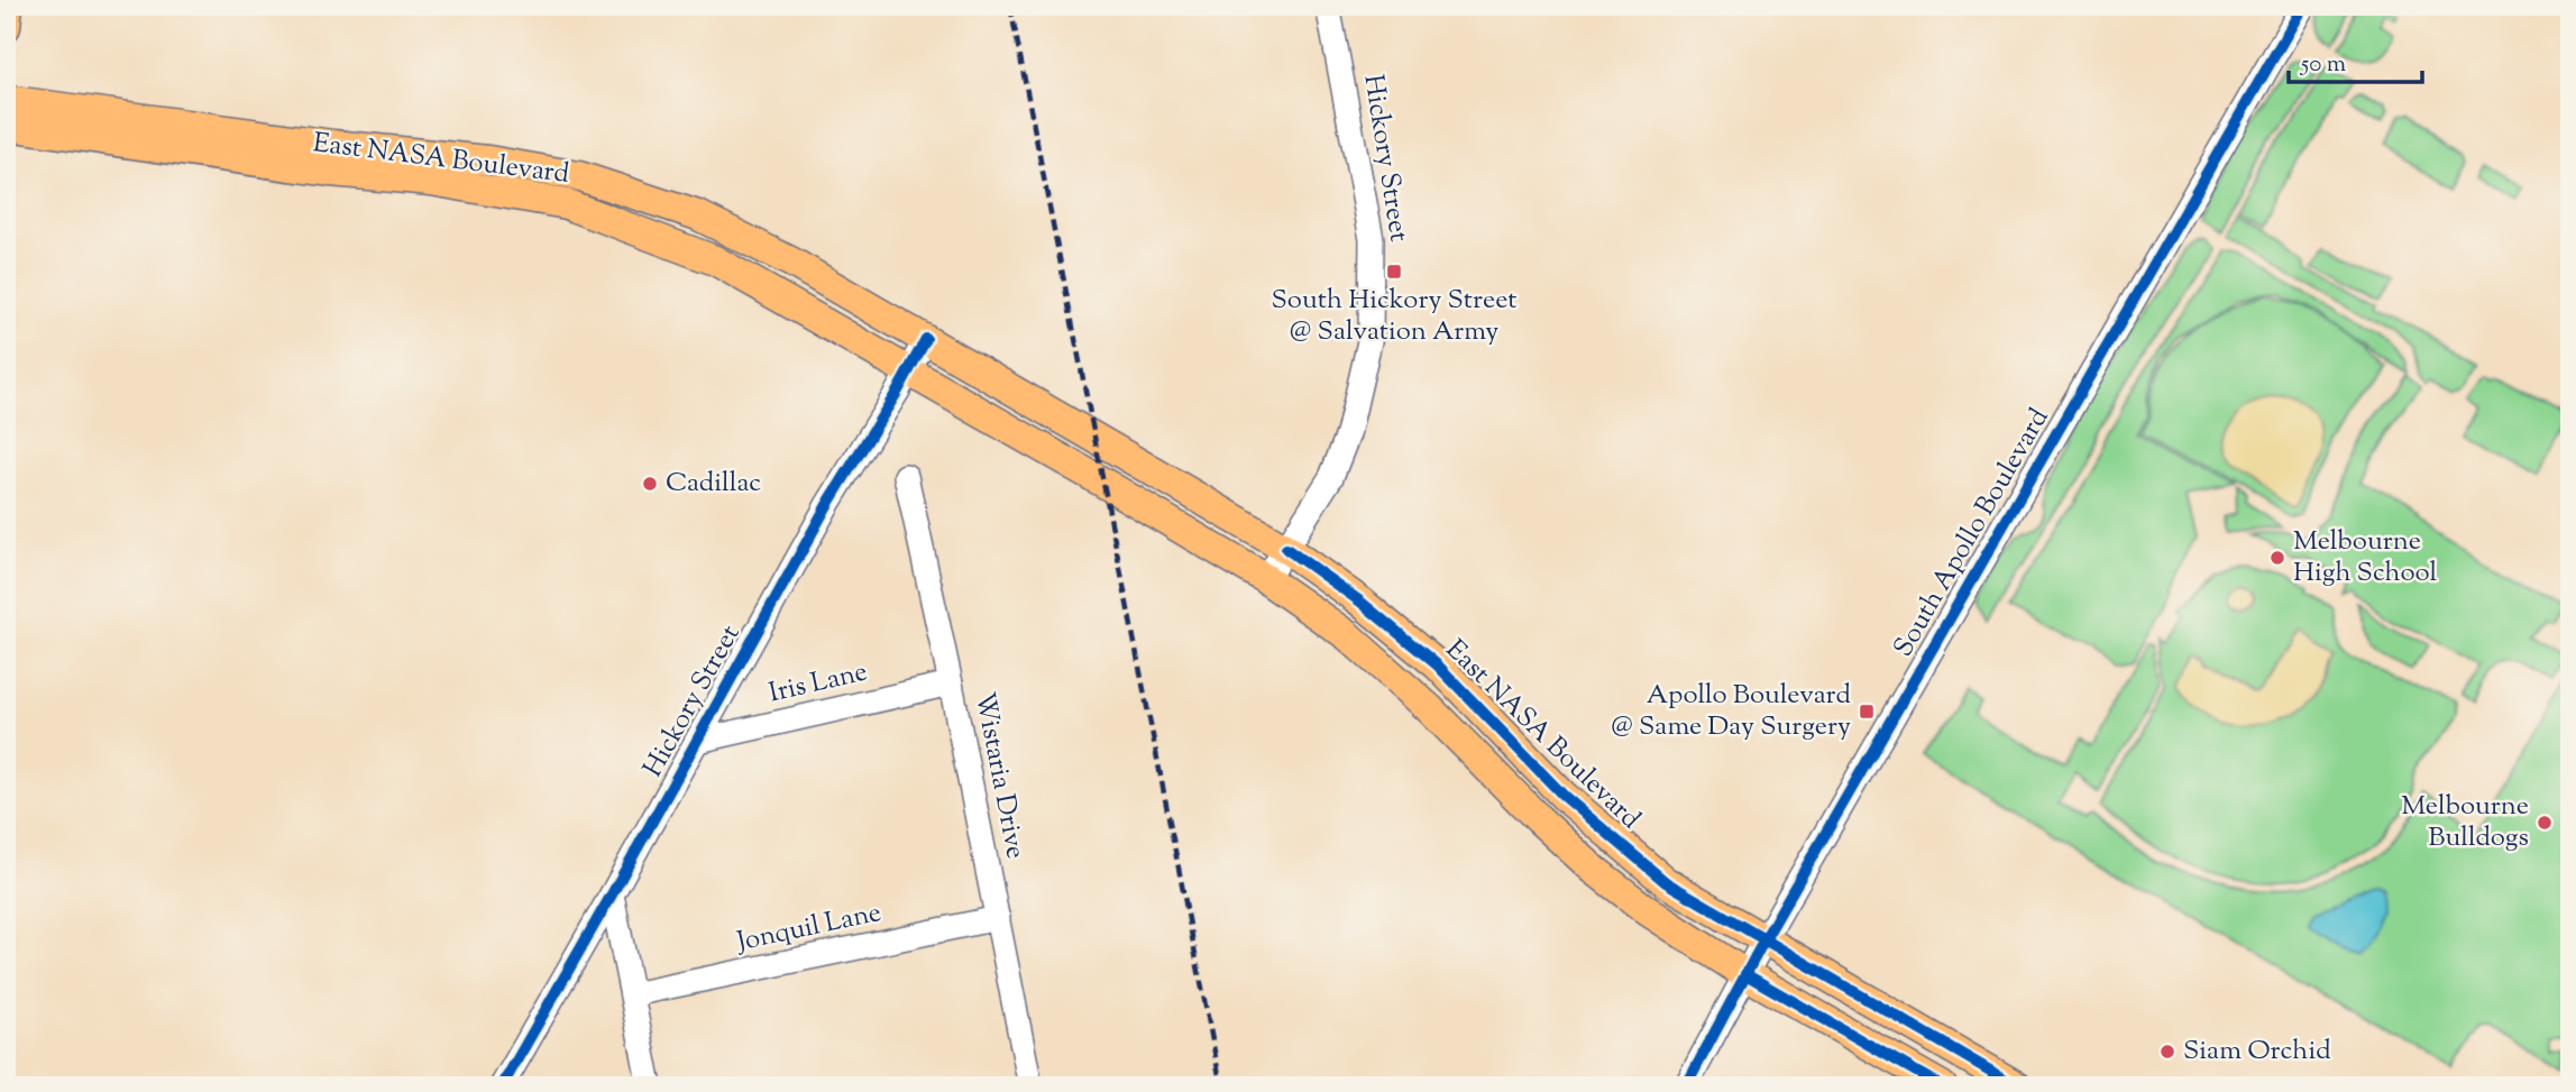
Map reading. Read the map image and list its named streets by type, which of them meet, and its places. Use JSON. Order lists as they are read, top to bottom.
{
  "streets": {
    "main road": ["East NASA Boulevard"],
    "street": [
      "Hickory Street",
      "South Apollo Boulevard",
      "Iris Lane",
      "Wistaria Drive",
      "Jonquil Lane"
    ]
  },
  "crossings": [
    ["Hickory Street", "East NASA Boulevard"],
    ["Hickory Street", "Iris Lane"],
    ["East NASA Boulevard", "South Apollo Boulevard"],
    ["Iris Lane", "Wistaria Drive"],
    ["Wistaria Drive", "Jonquil Lane"]
  ],
  "places": {
    "transit": ["South Hickory Street @ Salvation Army", "Apollo Boulevard @ Same Day Surgery"],
    "other": [
      "Cadillac",
      "Melbourne High School",
      "Melbourne Bulldogs",
      "Siam Orchid"
    ]
  },
  "scale_bar": "50 m"
}
